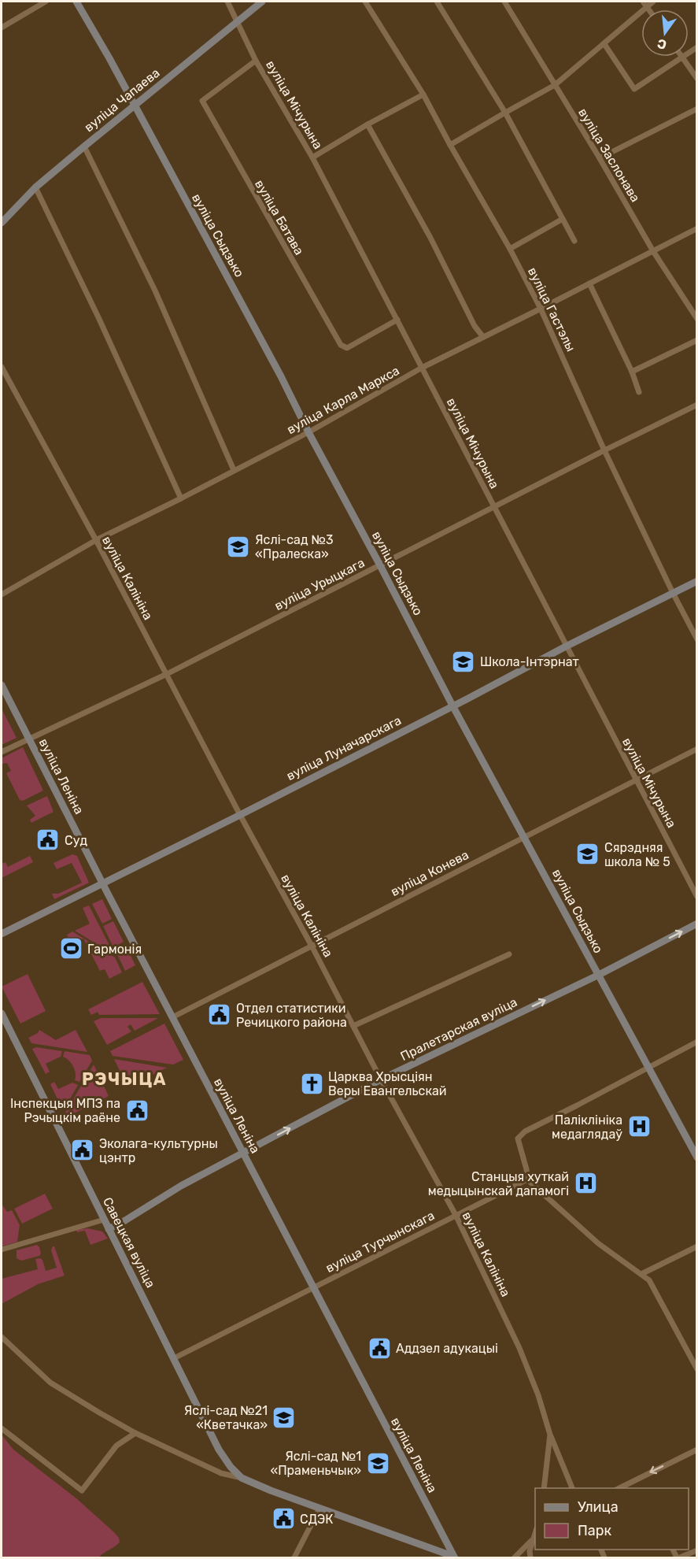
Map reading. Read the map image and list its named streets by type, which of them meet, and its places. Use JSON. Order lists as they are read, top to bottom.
{
  "streets": {
    "street": [
      "вуліца Чапаева",
      "вуліца Мічурына",
      "вуліца Заслонава",
      "вуліца Батава",
      "вуліца Сыдзько",
      "вуліца Гастэлы",
      "вуліца Карла Маркса",
      "вуліца Калініна",
      "вуліца Урыцкага",
      "вуліца Луначарскага",
      "вуліца Леніна",
      "вуліца Конева",
      "Пралетарская вуліца",
      "вуліца Турчынскага",
      "Савецкая вуліца"
    ]
  },
  "crossings": [
    ["вуліца Чапаева", "вуліца Мічурына"],
    ["вуліца Чапаева", "вуліца Сыдзько"],
    ["вуліца Мічурына", "вуліца Батава"],
    ["вуліца Мічурына", "вуліца Карла Маркса"],
    ["вуліца Мічурына", "вуліца Урыцкага"],
    ["вуліца Мічурына", "вуліца Луначарскага"],
    ["вуліца Мічурына", "вуліца Конева"],
    ["вуліца Заслонава", "вуліца Карла Маркса"],
    ["вуліца Сыдзько", "вуліца Карла Маркса"],
    ["вуліца Сыдзько", "вуліца Урыцкага"],
    ["вуліца Сыдзько", "вуліца Луначарскага"],
    ["вуліца Сыдзько", "вуліца Конева"],
    ["вуліца Сыдзько", "Пралетарская вуліца"],
    ["вуліца Гастэлы", "вуліца Карла Маркса"],
    ["вуліца Гастэлы", "вуліца Урыцкага"],
    ["вуліца Гастэлы", "вуліца Луначарскага"],
    ["вуліца Карла Маркса", "вуліца Калініна"],
    ["вуліца Калініна", "вуліца Урыцкага"],
    ["вуліца Калініна", "вуліца Луначарскага"],
    ["вуліца Калініна", "вуліца Конева"],
    ["вуліца Калініна", "Пралетарская вуліца"],
    ["вуліца Калініна", "вуліца Турчынскага"],
    ["вуліца Урыцкага", "вуліца Леніна"],
    ["вуліца Луначарскага", "вуліца Леніна"],
    ["вуліца Леніна", "вуліца Конева"],
    ["вуліца Леніна", "Пралетарская вуліца"],
    ["вуліца Леніна", "вуліца Турчынскага"],
    ["Пралетарская вуліца", "Савецкая вуліца"],
    ["вуліца Турчынскага", "Савецкая вуліца"]
  ],
  "districts": ["РЭЧЫЦА"],
  "places": {
    "school or university": [
      "Яслі-сад №3 «Пралеска»",
      "Школа-Інтэрнат",
      "Сярэдняя школа № 5",
      "Яслі-сад №21 «Кветачка»",
      "Яслі-сад №1 «Праменьчык»"
    ],
    "public building": [
      "Суд",
      "Отдел статистики Речицкого района",
      "Інспекцыя МПЗ па Рэчыцкім раёне",
      "Эколага-культурны цэнтр",
      "Аддзел адукацыі",
      "СДЭК"
    ],
    "sports": ["Гармонія"],
    "church": ["Царква Хрысціян Веры Евангельскай"],
    "hospital": ["Паліклініка медаглядаў", "Станцыя хуткай медыцынскай дапамогі"]
  },
  "legend": ["Улица", "Парк"],
  "north": "bottom"
}
